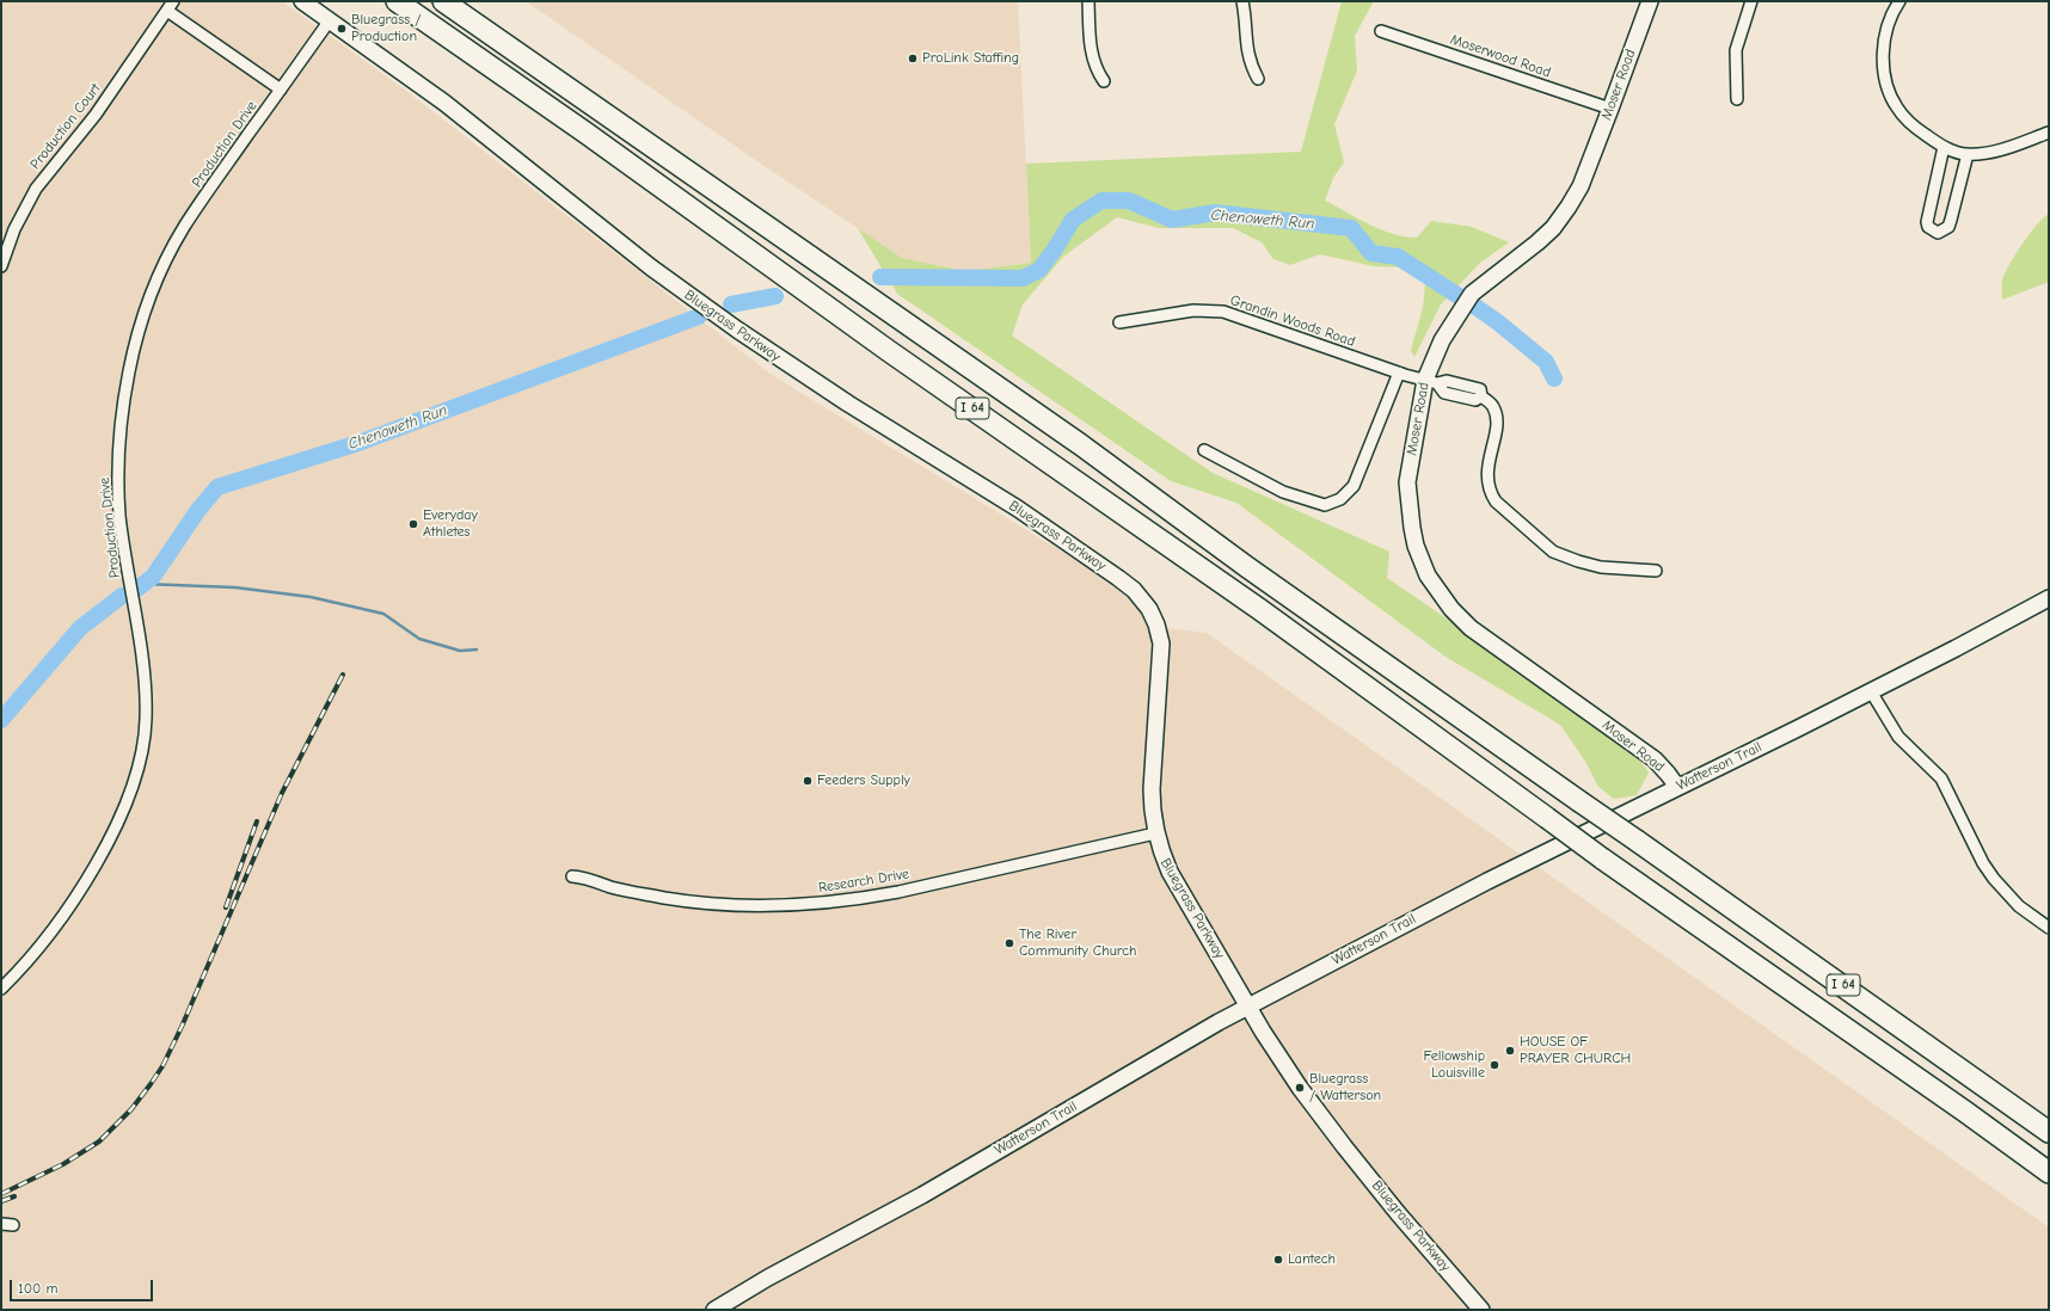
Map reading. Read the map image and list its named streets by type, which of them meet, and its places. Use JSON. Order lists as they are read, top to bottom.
{
  "streets": {
    "highway": ["I 64"],
    "street": [
      "Moserwood Road",
      "Moser Road",
      "Production Court",
      "Production Drive",
      "Grandin Woods Road",
      "Bluegrass Parkway",
      "Watterson Trail",
      "Research Drive"
    ]
  },
  "crossings": [
    ["Moserwood Road", "Moser Road"],
    ["Moser Road", "Grandin Woods Road"],
    ["Moser Road", "Watterson Trail"],
    ["Production Court", "Production Drive"],
    ["Production Drive", "Bluegrass Parkway"],
    ["Bluegrass Parkway", "Watterson Trail"],
    ["Bluegrass Parkway", "Research Drive"]
  ],
  "water": ["Chenoweth Run"],
  "places": [
    "Bluegrass / Production",
    "ProLink Staffing",
    "Everyday Athletes",
    "Feeders Supply",
    "The River Community Church",
    "HOUSE OF PRAYER CHURCH",
    "Fellowship Louisville",
    "Bluegrass / Watterson",
    "Lantech"
  ],
  "scale_bar": "100 m"
}
